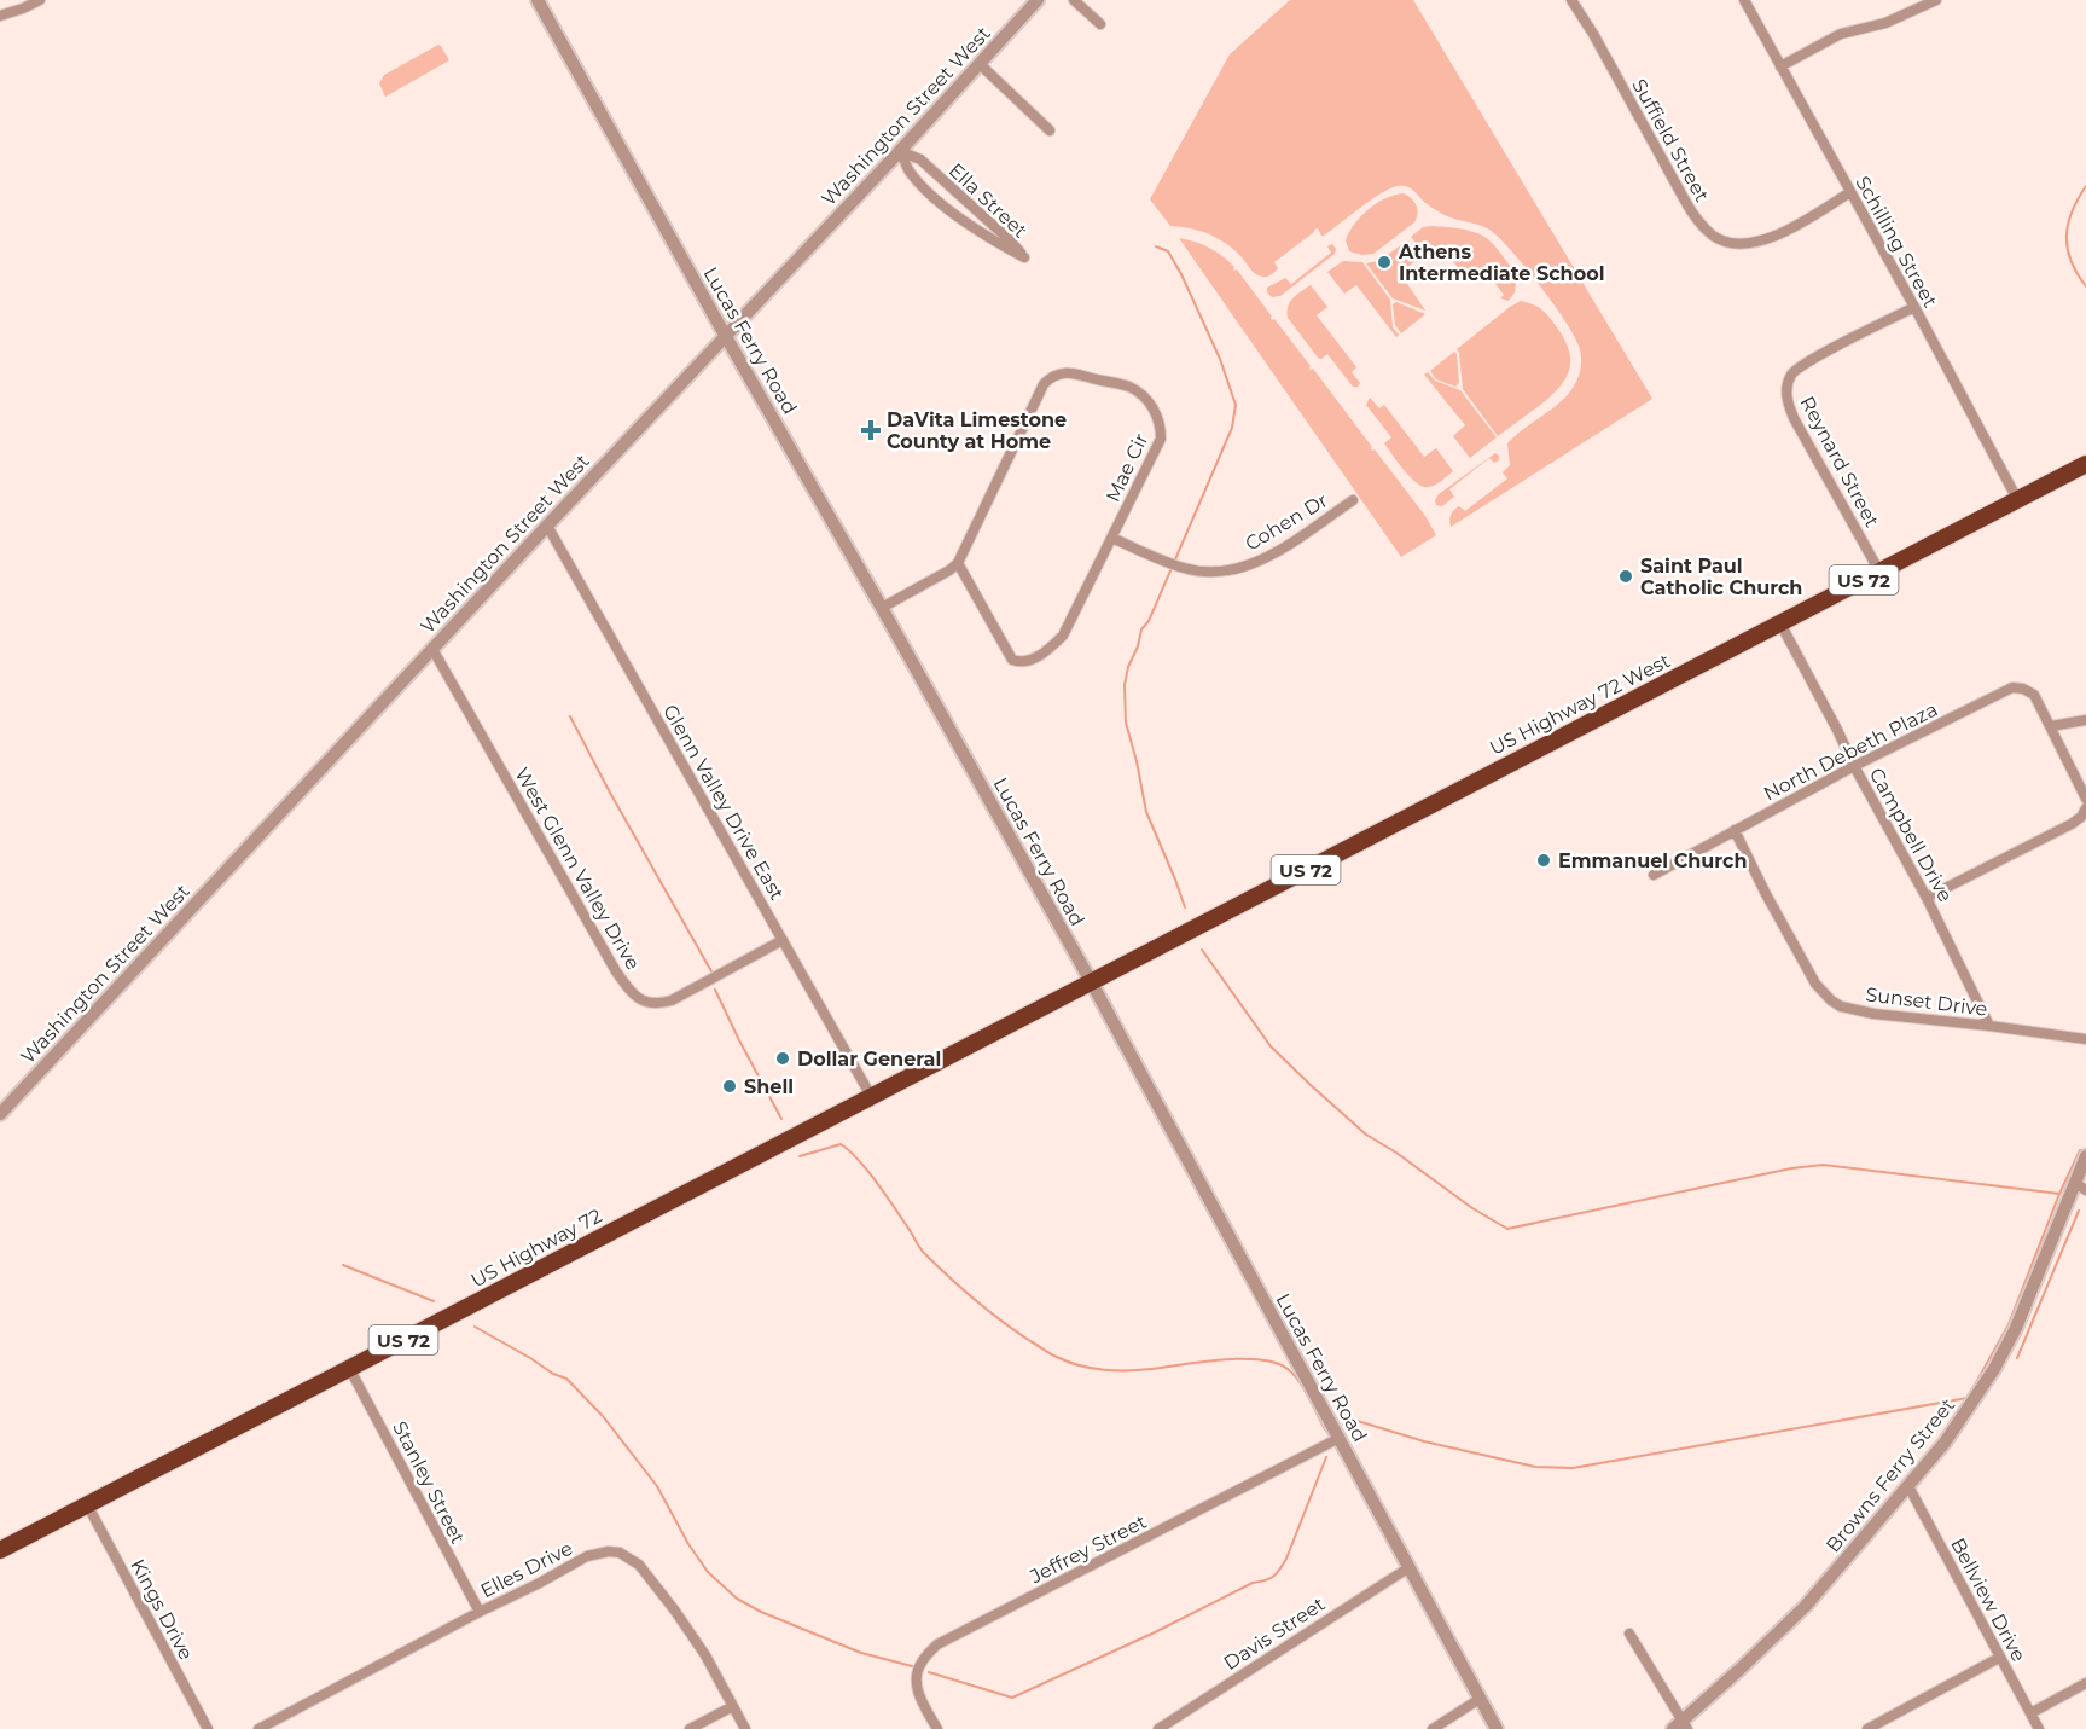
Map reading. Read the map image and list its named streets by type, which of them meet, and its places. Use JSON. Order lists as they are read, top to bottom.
{
  "streets": {
    "highway": ["US 72", "US Highway 72 West", "US Highway 72"],
    "street": [
      "Washington Street West",
      "Suffield Street",
      "Ella Street",
      "Schilling Street",
      "Lucas Ferry Road",
      "Reynard Street",
      "Mae Cir",
      "Cohen Dr",
      "North Debeth Plaza",
      "Glenn Valley Drive East",
      "Campbell Drive",
      "West Glenn Valley Drive",
      "Sunset Drive",
      "Browns Ferry Street",
      "Stanley Street",
      "Jeffrey Street",
      "Elles Drive",
      "Bellview Drive",
      "Kings Drive",
      "Davis Street"
    ]
  },
  "crossings": [
    ["Washington Street West", "Ella Street"],
    ["Washington Street West", "Lucas Ferry Road"],
    ["Washington Street West", "Glenn Valley Drive East"],
    ["Washington Street West", "West Glenn Valley Drive"],
    ["Suffield Street", "Schilling Street"],
    ["Schilling Street", "Reynard Street"],
    ["Schilling Street", "US Highway 72 West"],
    ["Lucas Ferry Road", "US Highway 72 West"],
    ["Lucas Ferry Road", "US Highway 72"],
    ["Lucas Ferry Road", "Jeffrey Street"],
    ["Lucas Ferry Road", "Davis Street"],
    ["Reynard Street", "US Highway 72 West"],
    ["Mae Cir", "Cohen Dr"],
    ["US Highway 72 West", "Campbell Drive"],
    ["US Highway 72 West", "US Highway 72"],
    ["North Debeth Plaza", "Campbell Drive"],
    ["North Debeth Plaza", "Sunset Drive"],
    ["Glenn Valley Drive East", "West Glenn Valley Drive"],
    ["Glenn Valley Drive East", "US Highway 72"],
    ["Campbell Drive", "Sunset Drive"],
    ["US Highway 72", "Stanley Street"],
    ["US Highway 72", "Kings Drive"],
    ["Browns Ferry Street", "Bellview Drive"],
    ["Stanley Street", "Elles Drive"]
  ],
  "places": {
    "other": [
      "Athens Intermediate School",
      "Saint Paul Catholic Church",
      "Emmanuel Church",
      "Dollar General",
      "Shell"
    ],
    "health": ["DaVita Limestone County at Home"]
  }
}
